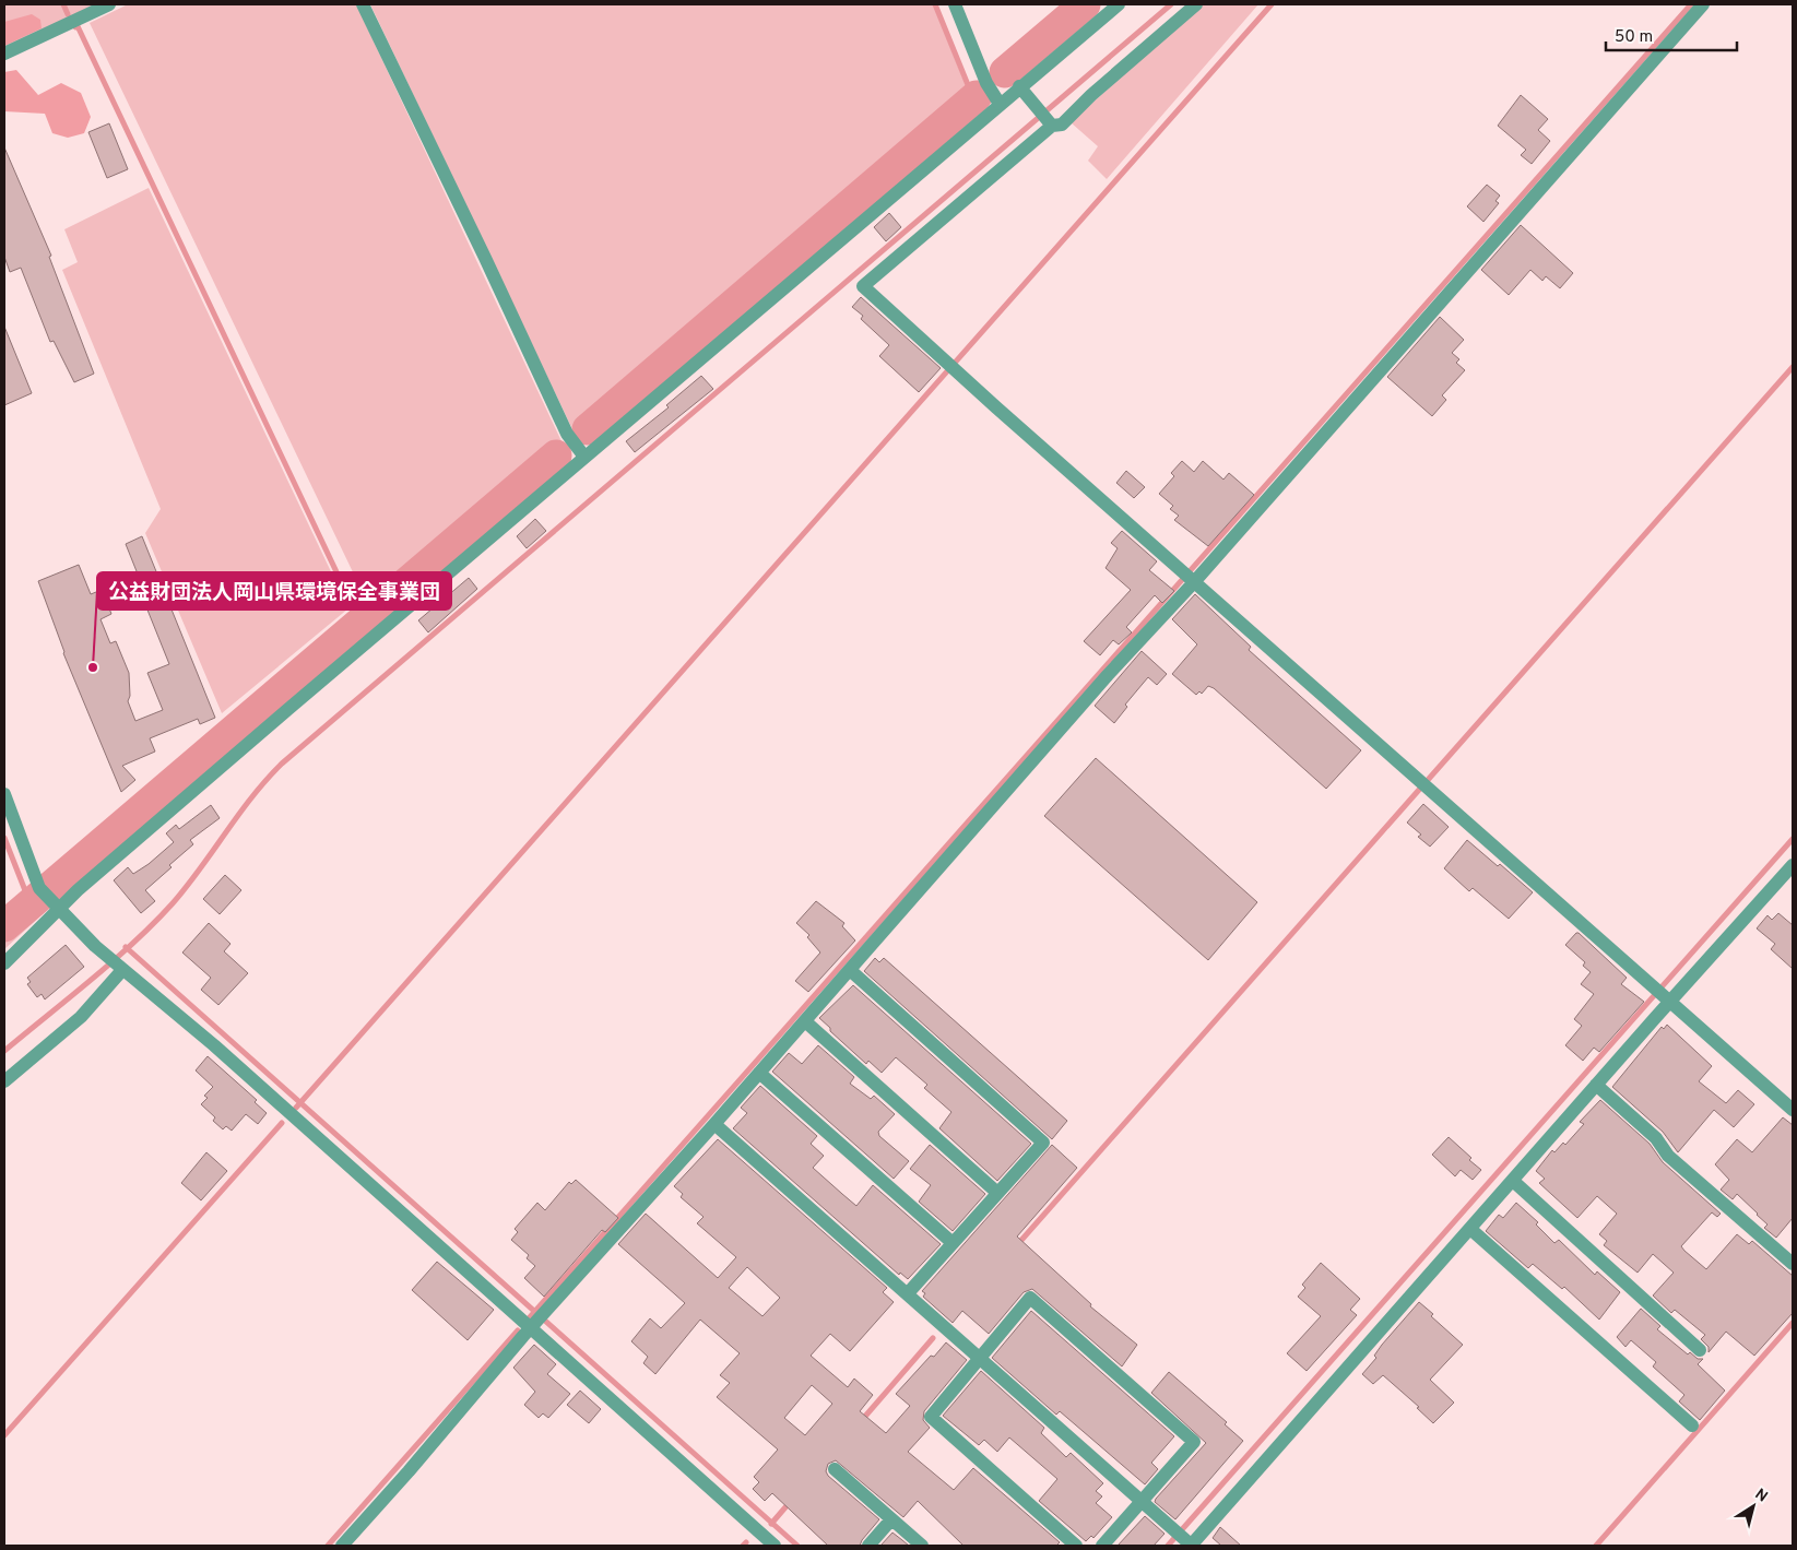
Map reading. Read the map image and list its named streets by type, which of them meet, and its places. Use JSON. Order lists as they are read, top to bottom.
{
  "places": ["公益財団法人岡山県環境保全事業団"],
  "scale_bar": "50 m",
  "north": "top right"
}
